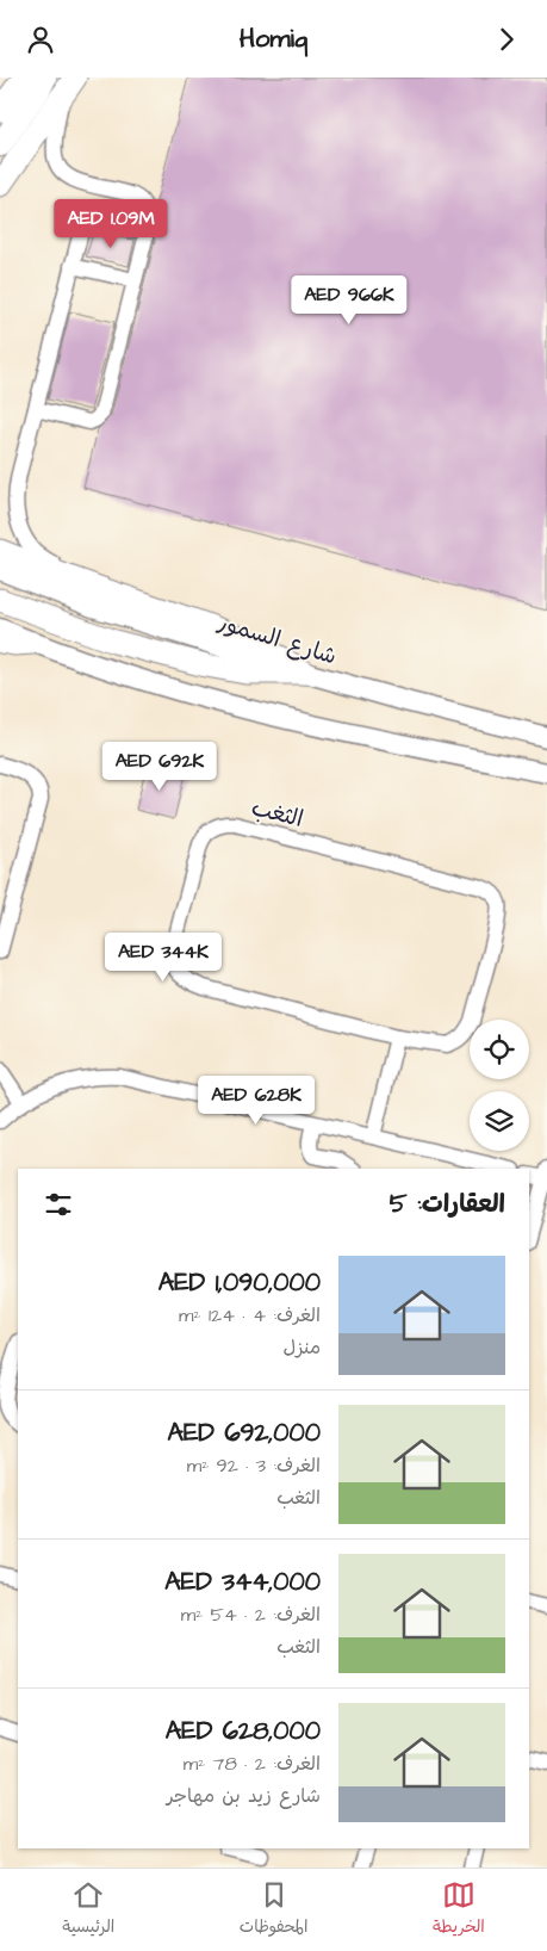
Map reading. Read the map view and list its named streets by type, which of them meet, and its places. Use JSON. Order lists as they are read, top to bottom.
{
  "streets": {
    "main road": ["شارع السمور"],
    "street": ["الثغب"]
  },
  "page": {
    "header": "Homiq",
    "price": [
      "AED 1.09M",
      "AED 966K",
      "AED 692K",
      "AED 344K",
      "AED 628K"
    ],
    "heading": "العقارات: 5",
    "list": [
      {
        "name": "AED 1,090,000",
        "note": "الغرف: 4 · 124 m² · منزل"
      },
      {
        "name": "AED 692,000",
        "note": "الغرف: 3 · 92 m² · الثغب"
      },
      {
        "name": "AED 344,000",
        "note": "الغرف: 2 · 54 m² · الثغب"
      },
      {
        "name": "AED 628,000",
        "note": "الغرف: 2 · 78 m² · شارع زيد بن مهاجر"
      }
    ],
    "tabs": ["الخريطة", "المحفوظات", "الرئيسية"]
  }
}
